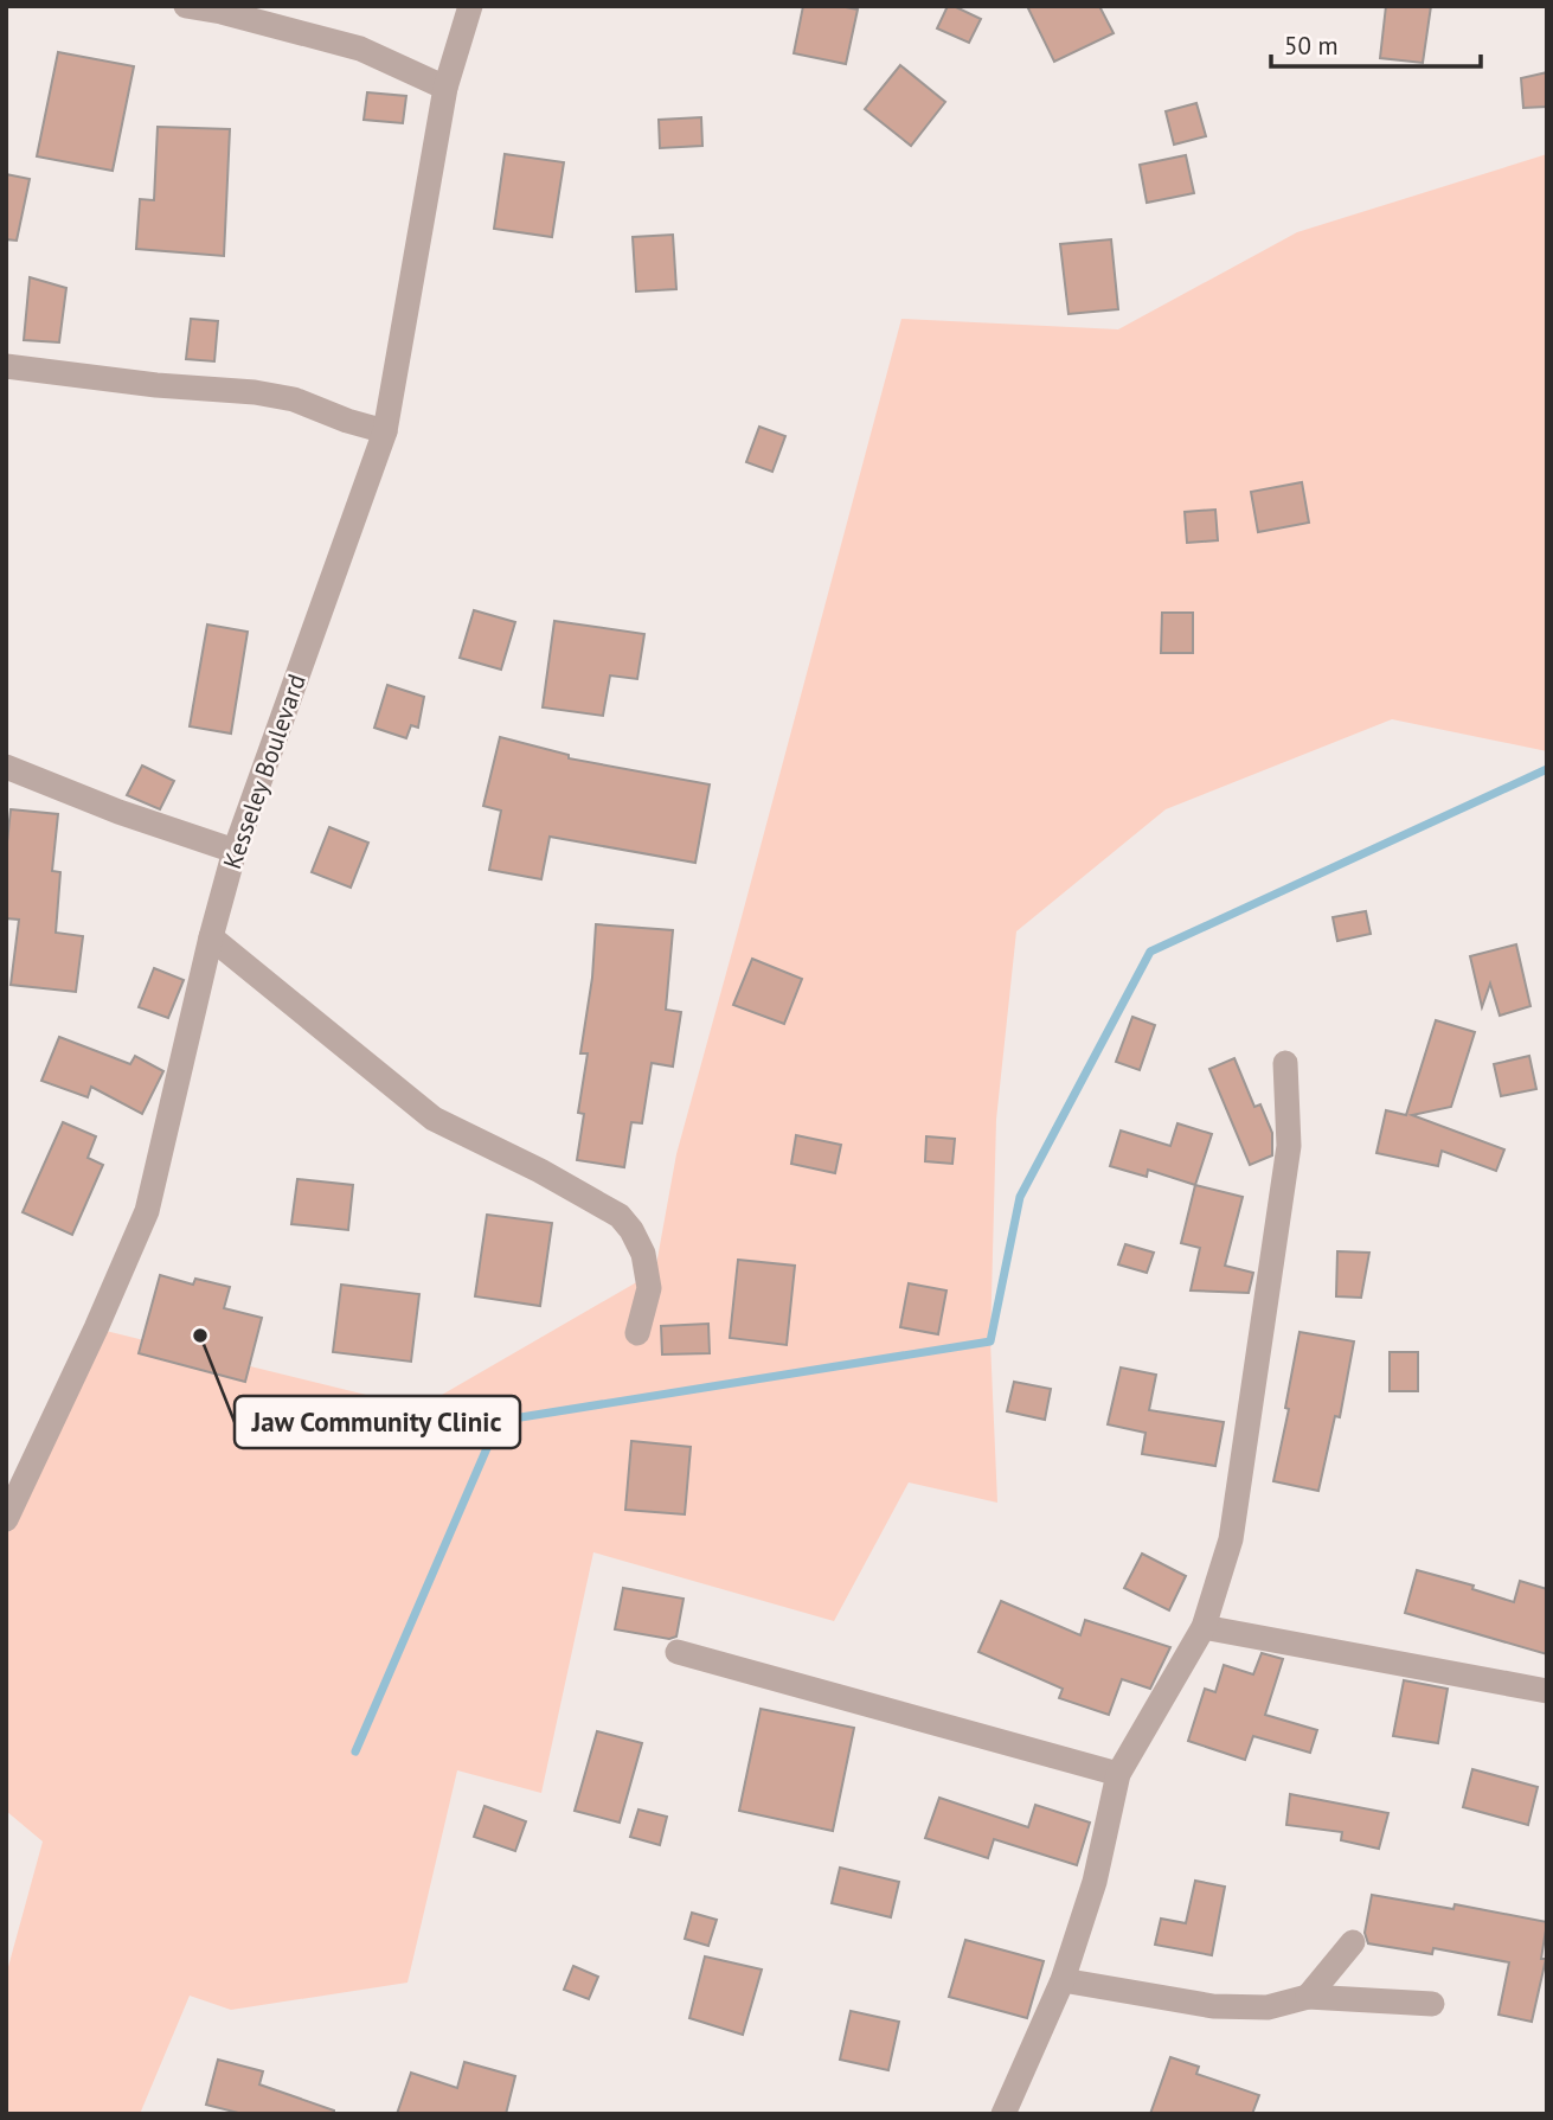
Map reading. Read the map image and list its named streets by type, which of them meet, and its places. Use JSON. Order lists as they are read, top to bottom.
{
  "streets": {
    "street": ["Kesseley Boulevard"]
  },
  "places": ["Jaw Community Clinic"],
  "scale_bar": "50 m"
}
